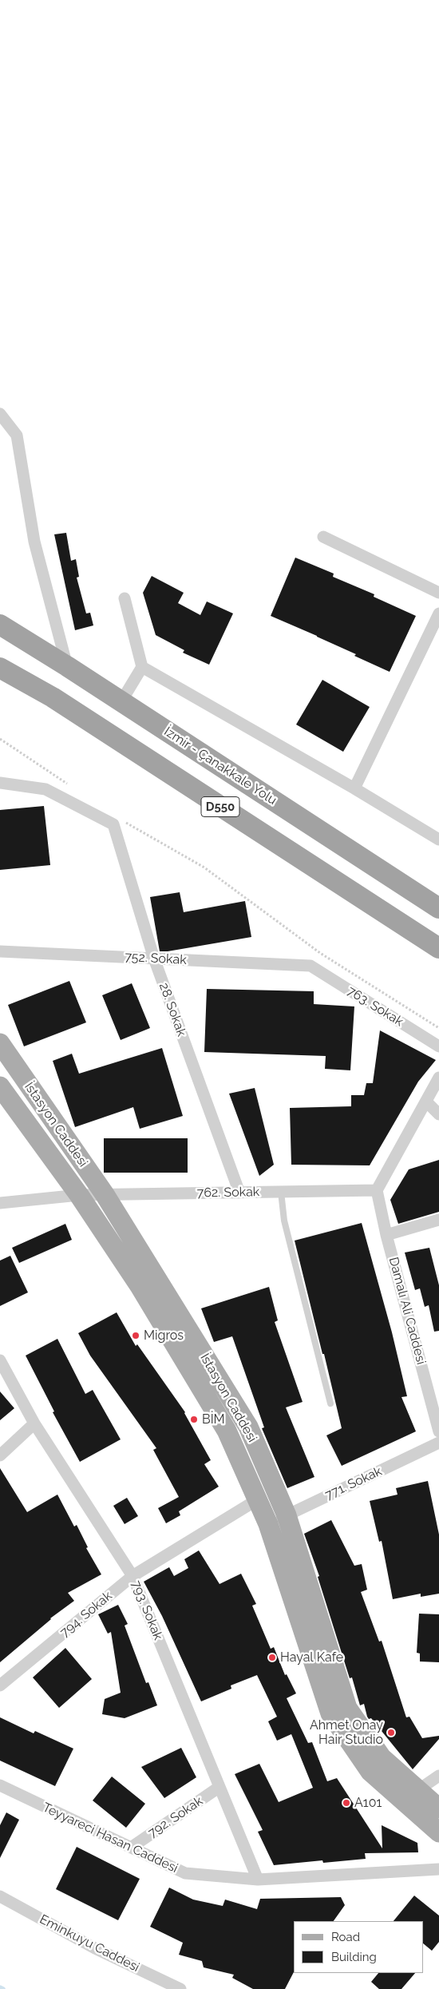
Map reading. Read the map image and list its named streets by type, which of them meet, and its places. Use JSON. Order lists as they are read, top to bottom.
{
  "streets": {
    "highway": ["İzmir - Çanakkale Yolu", "D550"],
    "main road": ["İstasyon Caddesi"],
    "street": [
      "752. Sokak",
      "763. Sokak",
      "28. Sokak",
      "762. Sokak",
      "Damalı Ali Caddesi",
      "771. Sokak",
      "793. Sokak",
      "794. Sokak",
      "792. Sokak",
      "Teyyareci Hasan Caddesi",
      "Eminkuyu Caddesi"
    ]
  },
  "crossings": [
    ["752. Sokak", "763. Sokak"],
    ["752. Sokak", "28. Sokak"],
    ["28. Sokak", "762. Sokak"],
    ["İstasyon Caddesi", "762. Sokak"],
    ["İstasyon Caddesi", "771. Sokak"],
    ["İstasyon Caddesi", "794. Sokak"],
    ["762. Sokak", "Damalı Ali Caddesi"],
    ["793. Sokak", "794. Sokak"],
    ["793. Sokak", "792. Sokak"],
    ["793. Sokak", "Teyyareci Hasan Caddesi"],
    ["792. Sokak", "Teyyareci Hasan Caddesi"]
  ],
  "places": [
    "Migros",
    "BİM",
    "Hayal Kafe",
    "Ahmet Onay Hair Studio",
    "A101"
  ],
  "legend": ["Road", "Building"]
}
